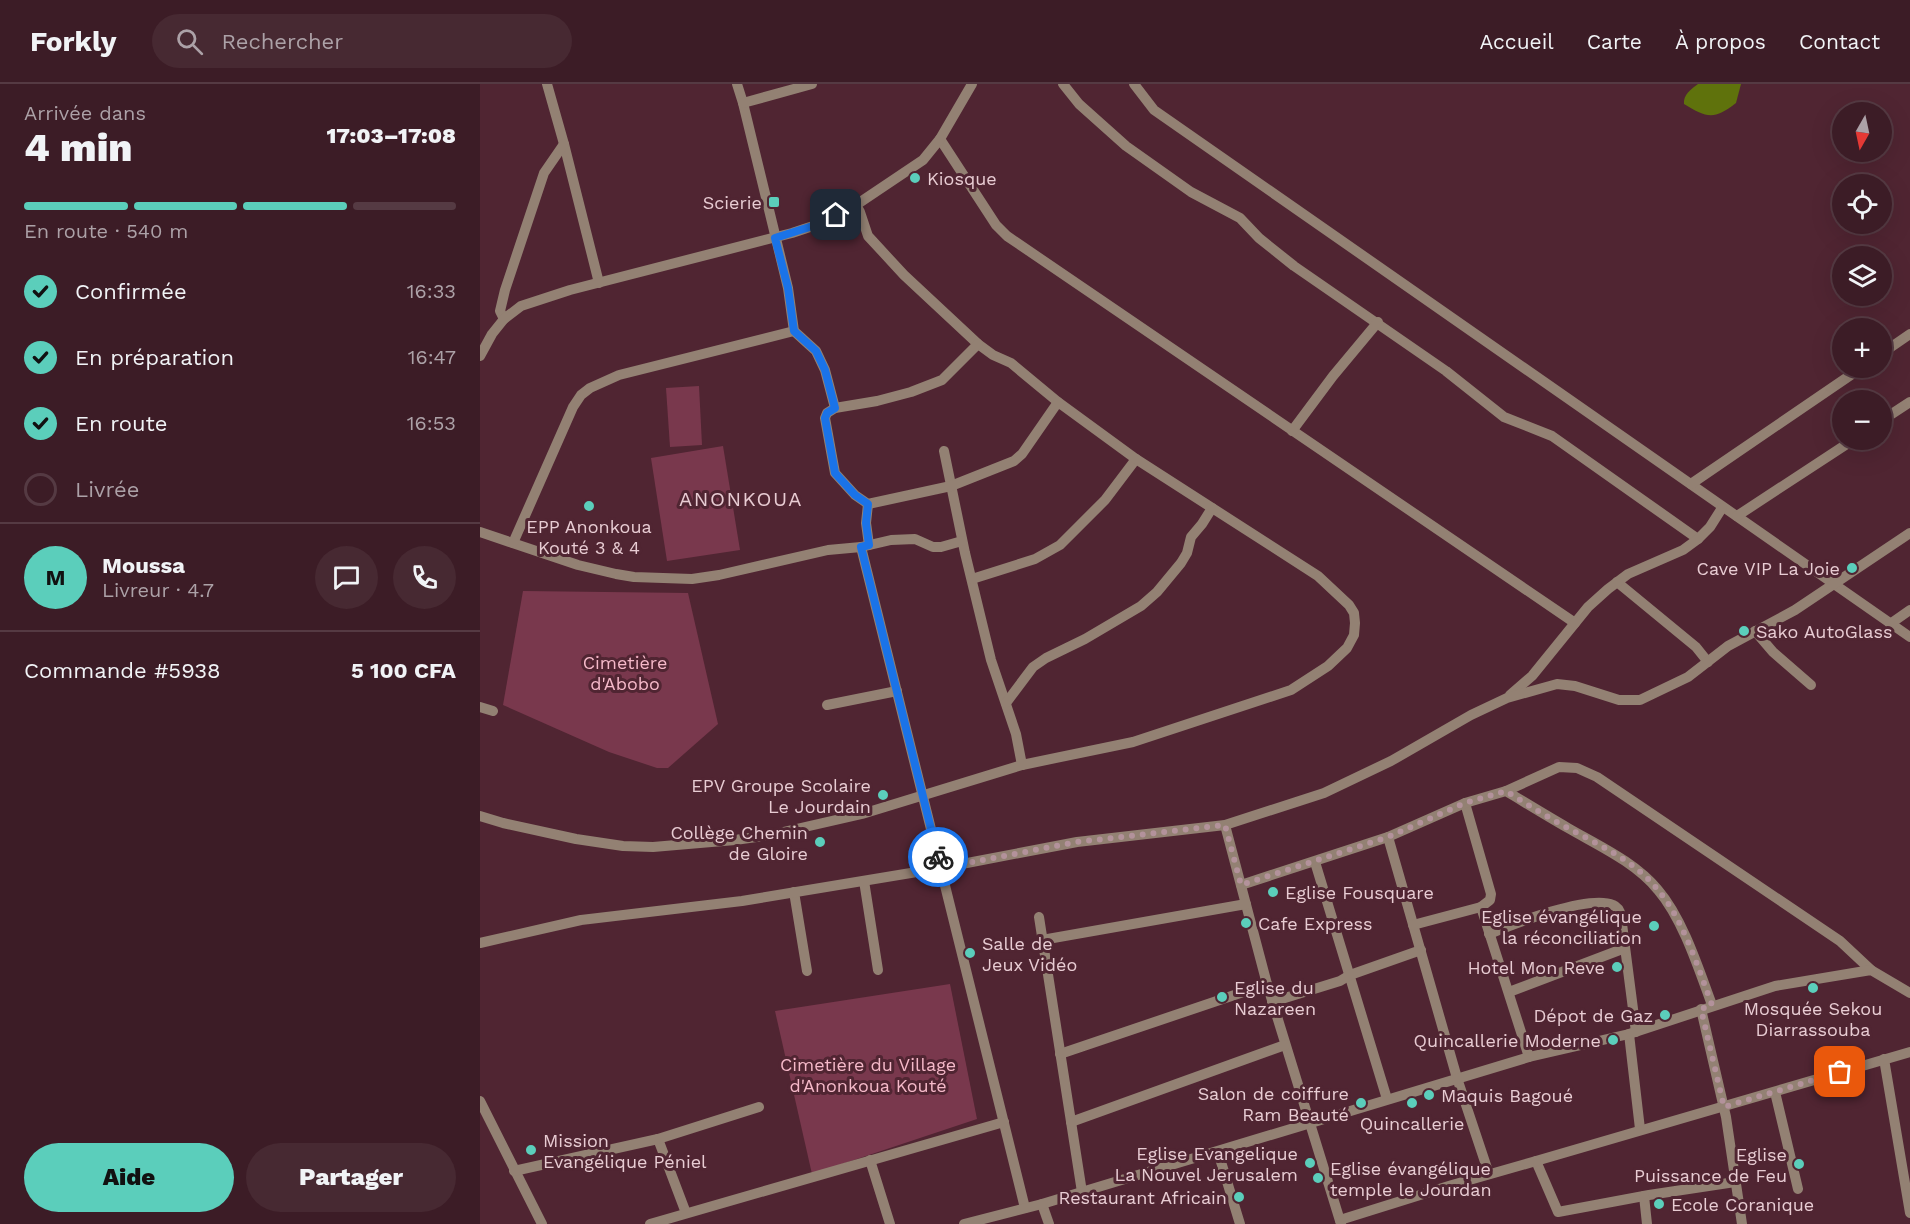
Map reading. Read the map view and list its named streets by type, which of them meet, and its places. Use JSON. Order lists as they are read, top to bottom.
{
  "districts": ["ANONKOUA"],
  "parks": ["Cimetière d'Abobo", "Cimetière du Village d'Anonkoua Kouté"],
  "places": {
    "other": [
      "Kiosque",
      "EPP Anonkoua Kouté 3 & 4",
      "Cave VIP La Joie",
      "Sako AutoGlass",
      "EPV Groupe Scolaire Le Jourdain",
      "Collège Chemin de Gloire",
      "Eglise Fousquare",
      "Cafe Express",
      "Eglise évangélique la réconciliation",
      "Salle de Jeux Vidéo",
      "Hotel Mon Reve",
      "Mosquée Sekou Diarrassouba",
      "Eglise du Nazareen",
      "Dépot de Gaz",
      "Quincallerie Moderne",
      "Maquis Bagoué",
      "Salon de coiffure Ram Beauté",
      "Quincallerie",
      "Mission Evangélique Péniel",
      "Eglise Evangelique La Nouvel Jerusalem",
      "Eglise Puissance de Feu",
      "Eglise évangélique temple le Jourdan",
      "Restaurant Africain",
      "Ecole Coranique"
    ],
    "transit": ["Scierie"]
  },
  "north": "bottom",
  "page": {
    "header": "Forkly",
    "search": "Rechercher",
    "nav": [
      "Accueil",
      "Carte",
      "À propos",
      "Contact"
    ],
    "heading": ["4 min", "Arrivée dans", "17:03–17:08"],
    "panel": [
      "Moussa",
      "Livreur · 4.7",
      "Commande #5938",
      "5 100 CFA"
    ],
    "map_buttons": ["+", "−"],
    "bar": "En route · 540 m",
    "list": [
      ["Confirmée", "16:33"],
      ["En préparation", "16:47"],
      ["En route", "16:53"],
      "Livrée"
    ],
    "round": "M",
    "buttons": ["Aide", "Partager"]
  }
}
